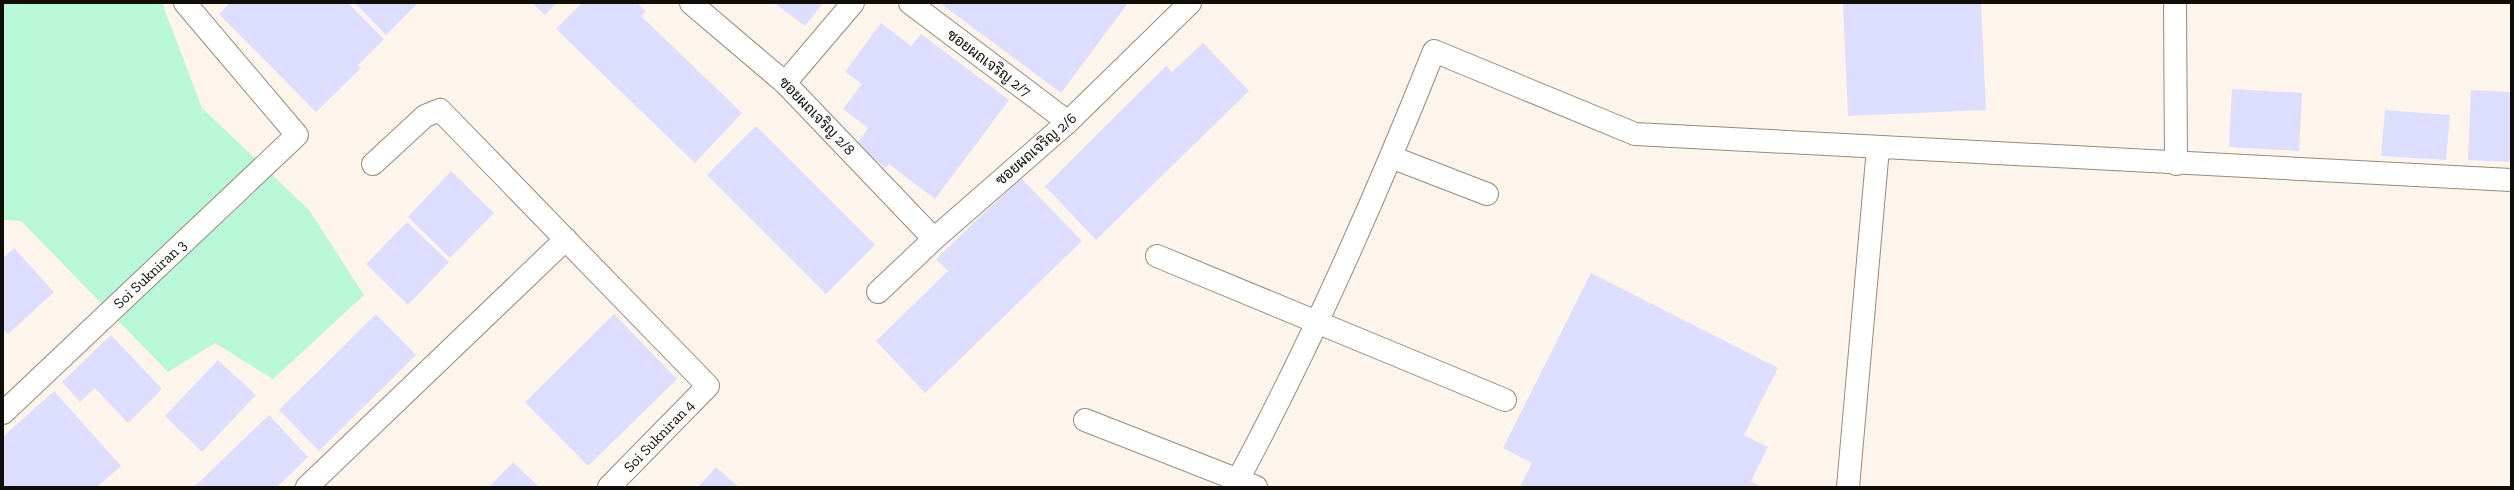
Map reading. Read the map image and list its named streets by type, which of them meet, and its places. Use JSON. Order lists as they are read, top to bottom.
{
  "streets": {
    "street": [
      "ซอยผถเจริญ 2/7",
      "ซอยผถเจริญ 2/8",
      "ซอยผถเจริญ 2/6",
      "Soi Sukniran 3",
      "Soi Sukniran 4"
    ]
  },
  "crossings": [
    ["ซอยผถเจริญ 2/7", "ซอยผถเจริญ 2/6"],
    ["ซอยผถเจริญ 2/8", "ซอยผถเจริญ 2/6"]
  ]
}
